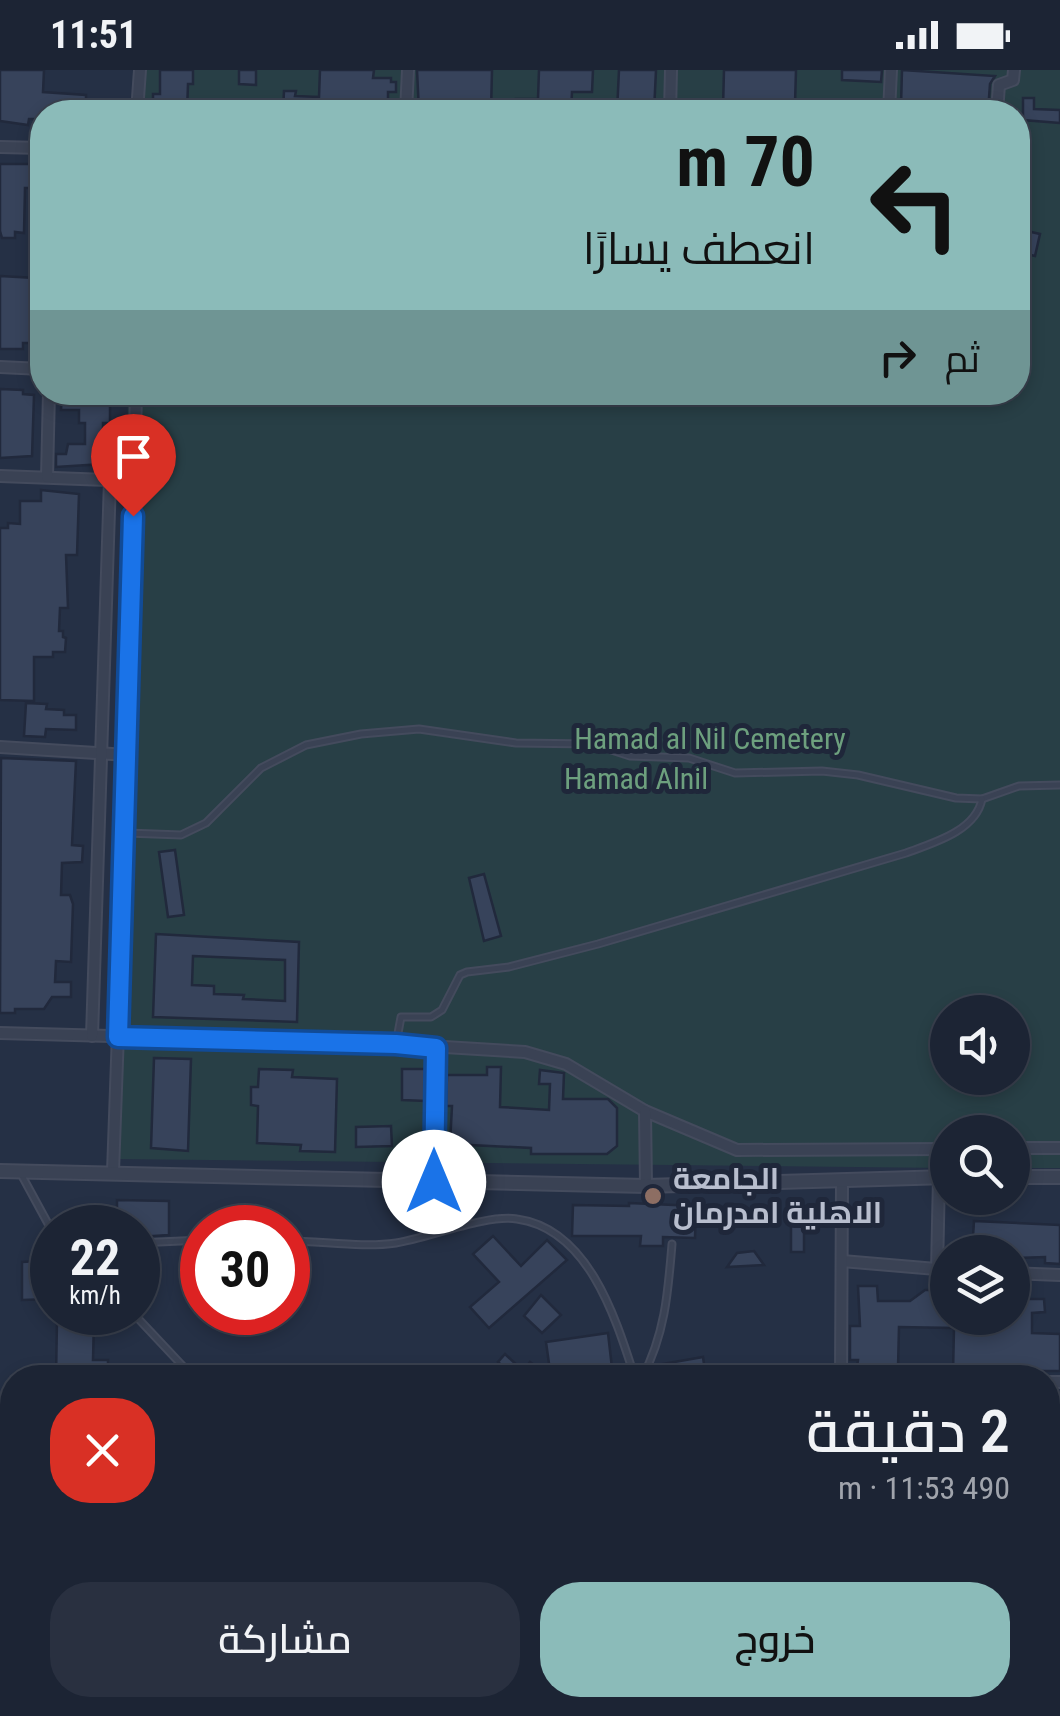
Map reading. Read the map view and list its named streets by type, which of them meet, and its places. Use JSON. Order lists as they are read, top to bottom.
{
  "parks": ["Hamad al Nil Cemetery", "Hamad Alnil"],
  "places": ["الجامعة الاهلية امدرمان"],
  "page": {
    "status": "11:51",
    "turn": ["70 m", "انعطف يسارًا"],
    "then": "ثم",
    "speed": "22 km/h",
    "limit": "30",
    "heading": ["2 دقيقة", "490 m · 11:53"],
    "buttons": ["خروج", "مشاركة"]
  }
}
